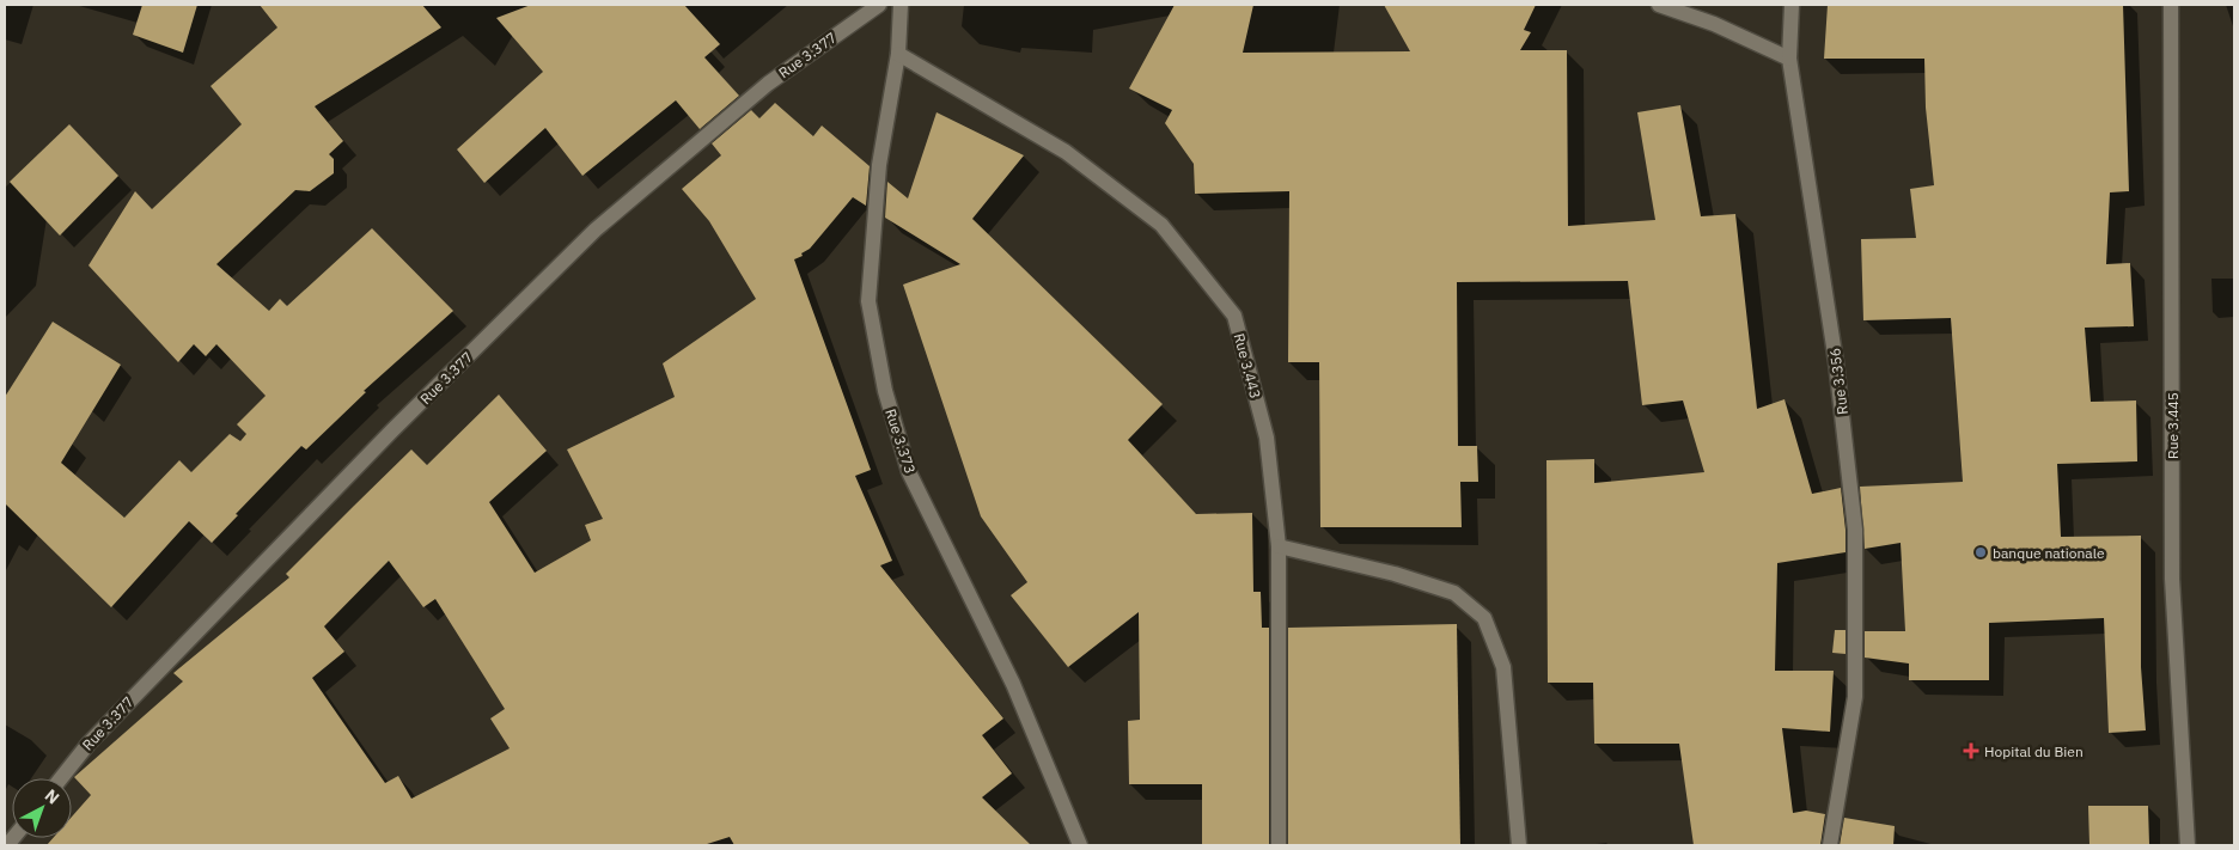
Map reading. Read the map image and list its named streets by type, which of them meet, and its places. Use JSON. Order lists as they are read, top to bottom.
{
  "streets": {
    "street": [
      "Rue 3.377",
      "Rue 3.443",
      "Rue 3.356",
      "Rue 3.445",
      "Rue 3.373"
    ]
  },
  "crossings": [
    ["Rue 3.443", "Rue 3.373"]
  ],
  "places": {
    "other": ["banque nationale"],
    "health": ["Hopital du Bien"]
  },
  "north": "top right"
}
